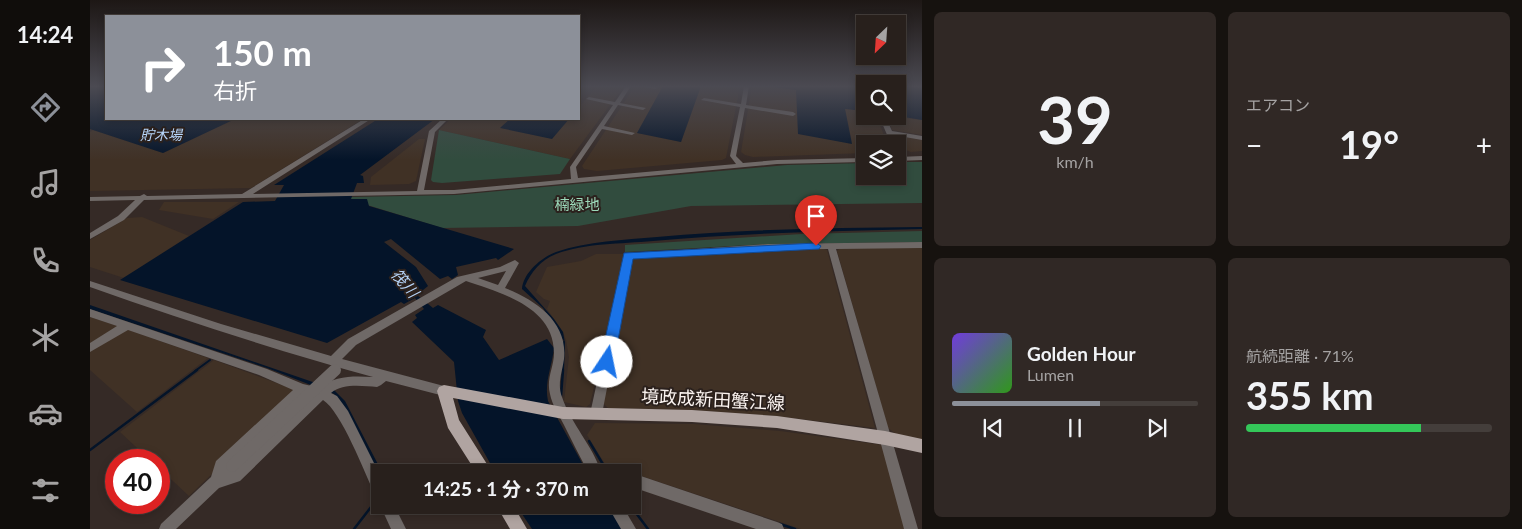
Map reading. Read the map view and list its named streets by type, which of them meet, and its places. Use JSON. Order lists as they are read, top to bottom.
{
  "streets": {
    "main road": ["境政成新田蟹江線"]
  },
  "water": ["貯木場", "筏川"],
  "parks": ["楠緑地"],
  "north": "bottom left",
  "page": {
    "tabs": "14:24",
    "tile": [
      ["39", "km/h"],
      "エアコン",
      ["航続距離 · 71%", "355 km"]
    ],
    "turn": ["150 m", "右折"],
    "heat": ["−", "19°", "+"],
    "song": ["Golden Hour", "Lumen"],
    "limit": "40",
    "trip": "14:25 · 1 分 · 370 m"
  }
}
